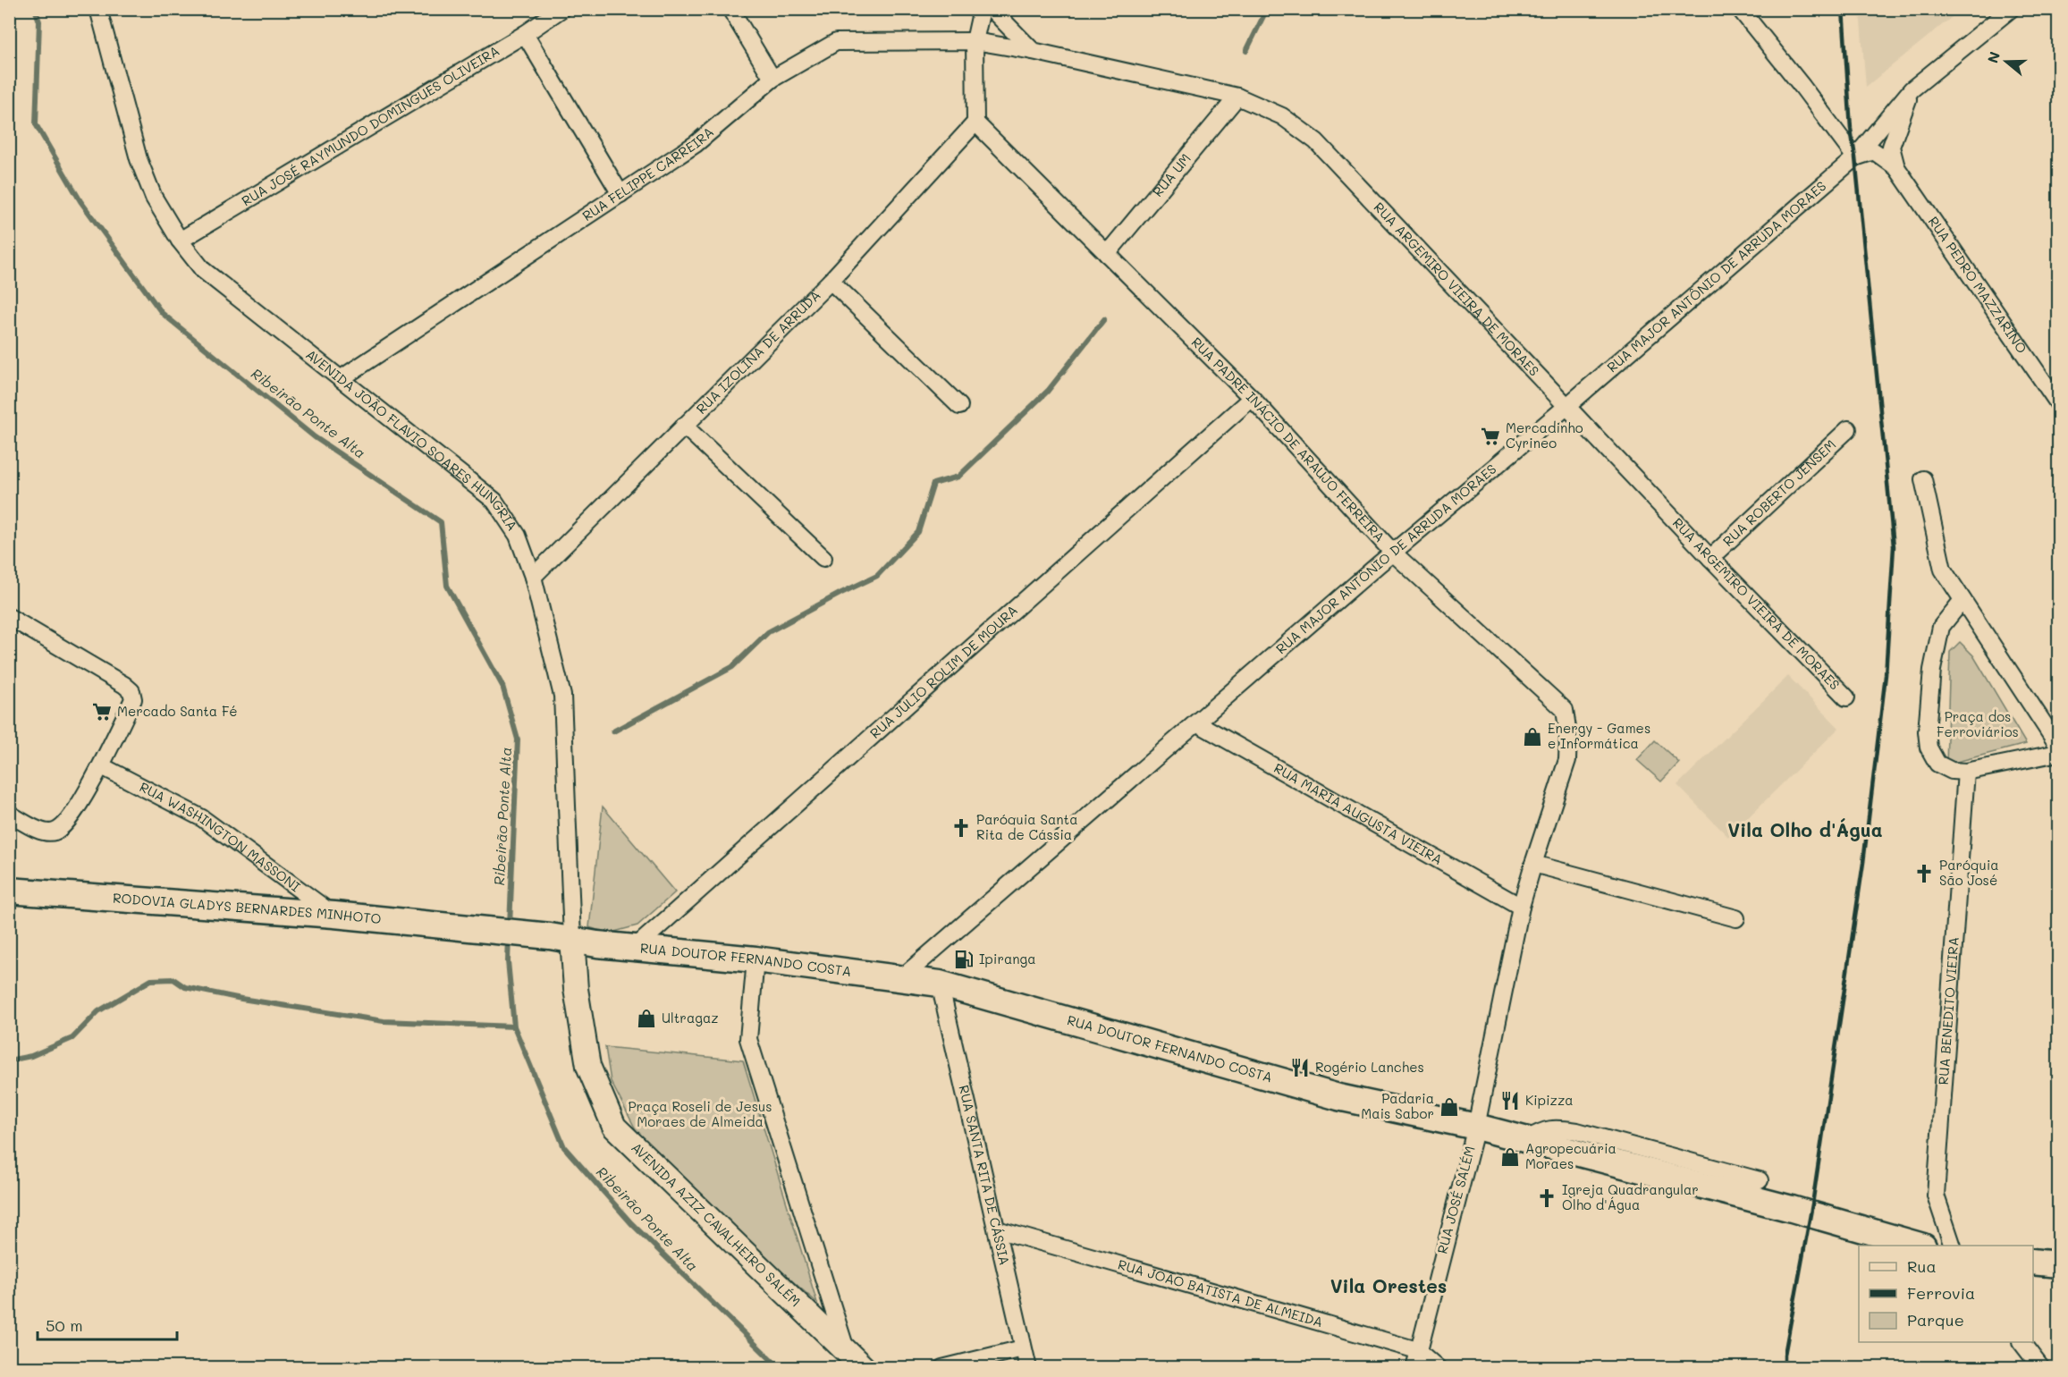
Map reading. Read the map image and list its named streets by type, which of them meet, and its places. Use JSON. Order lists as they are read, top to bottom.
{
  "streets": {
    "main road": ["RODOVIA GLADYS BERNARDES MINHOTO", "RUA DOUTOR FERNANDO COSTA", "AVENIDA AZIZ CAVALHEIRO SALÉM"],
    "street": [
      "RUA JOSÉ RAYMUNDO DOMINGUES OLIVEIRA",
      "RUA FELIPPE CARREIRA",
      "RUA UM",
      "RUA MAJOR ANTÔNIO DE ARRUDA MORAES",
      "RUA PEDRO MAZZARINO",
      "RUA ARGEMIRO VIEIRA DE MORAES",
      "RUA IZOLINA DE ARRUDA",
      "RUA PADRE INÁCIO DE ARAÚJO FERREIRA",
      "AVENIDA JOÃO FLAVIO SOARES HUNGRIA",
      "RUA ROBERTO JENSEM",
      "RUA JÚLIO ROLIM DE MOURA",
      "RUA MARIA AUGUSTA VIEIRA",
      "RUA WASHINGTON MASSONI",
      "RUA BENEDITO VIEIRA",
      "RUA SANTA RITA DE CÁSSIA",
      "RUA JOSÉ SALÉM",
      "RUA JOÃO BATISTA DE ALMEIDA"
    ]
  },
  "crossings": [
    ["RUA JOSÉ RAYMUNDO DOMINGUES OLIVEIRA", "AVENIDA JOÃO FLAVIO SOARES HUNGRIA"],
    ["RUA FELIPPE CARREIRA", "RUA ARGEMIRO VIEIRA DE MORAES"],
    ["RUA FELIPPE CARREIRA", "AVENIDA JOÃO FLAVIO SOARES HUNGRIA"],
    ["RUA UM", "RUA ARGEMIRO VIEIRA DE MORAES"],
    ["RUA UM", "RUA PADRE INÁCIO DE ARAÚJO FERREIRA"],
    ["RUA MAJOR ANTÔNIO DE ARRUDA MORAES", "RUA PEDRO MAZZARINO"],
    ["RUA MAJOR ANTÔNIO DE ARRUDA MORAES", "RUA ARGEMIRO VIEIRA DE MORAES"],
    ["RUA MAJOR ANTÔNIO DE ARRUDA MORAES", "RUA PADRE INÁCIO DE ARAÚJO FERREIRA"],
    ["RUA MAJOR ANTÔNIO DE ARRUDA MORAES", "RUA MARIA AUGUSTA VIEIRA"],
    ["RUA MAJOR ANTÔNIO DE ARRUDA MORAES", "RUA DOUTOR FERNANDO COSTA"],
    ["RUA ARGEMIRO VIEIRA DE MORAES", "RUA ROBERTO JENSEM"],
    ["RUA IZOLINA DE ARRUDA", "RUA PADRE INÁCIO DE ARAÚJO FERREIRA"],
    ["RUA IZOLINA DE ARRUDA", "AVENIDA JOÃO FLAVIO SOARES HUNGRIA"],
    ["RUA PADRE INÁCIO DE ARAÚJO FERREIRA", "RUA JÚLIO ROLIM DE MOURA"],
    ["RUA PADRE INÁCIO DE ARAÚJO FERREIRA", "RUA MARIA AUGUSTA VIEIRA"],
    ["RUA PADRE INÁCIO DE ARAÚJO FERREIRA", "RUA DOUTOR FERNANDO COSTA"],
    ["RUA PADRE INÁCIO DE ARAÚJO FERREIRA", "RUA JOSÉ SALÉM"],
    ["AVENIDA JOÃO FLAVIO SOARES HUNGRIA", "RUA DOUTOR FERNANDO COSTA"],
    ["AVENIDA JOÃO FLAVIO SOARES HUNGRIA", "AVENIDA AZIZ CAVALHEIRO SALÉM"],
    ["RUA JÚLIO ROLIM DE MOURA", "RUA DOUTOR FERNANDO COSTA"],
    ["RUA WASHINGTON MASSONI", "RODOVIA GLADYS BERNARDES MINHOTO"],
    ["RODOVIA GLADYS BERNARDES MINHOTO", "RUA DOUTOR FERNANDO COSTA"],
    ["RUA DOUTOR FERNANDO COSTA", "RUA SANTA RITA DE CÁSSIA"],
    ["RUA DOUTOR FERNANDO COSTA", "RUA JOSÉ SALÉM"],
    ["RUA DOUTOR FERNANDO COSTA", "AVENIDA AZIZ CAVALHEIRO SALÉM"],
    ["RUA SANTA RITA DE CÁSSIA", "RUA JOÃO BATISTA DE ALMEIDA"],
    ["RUA JOSÉ SALÉM", "RUA JOÃO BATISTA DE ALMEIDA"]
  ],
  "districts": ["Vila Olho d'Água", "Vila Orestes"],
  "water": ["Ribeirão Ponte Alta"],
  "parks": ["Praça dos Ferroviários", "Praça Roseli de Jesus Moraes de Almeida"],
  "places": {
    "supermarket": ["Mercadinho Cyrineo", "Mercado Santa Fé"],
    "shop": [
      "Energy - Games e Informática",
      "Ultragaz",
      "Padaria Mais Sabor",
      "Agropecuária Moraes"
    ],
    "church": ["Paróquia Santa Rita de Cássia", "Paróquia São José", "Igreja Quadrangular Olho d'Água"],
    "fuel station": ["Ipiranga"],
    "restaurant": ["Rogério Lanches", "Kipizza"]
  },
  "legend": ["Rua", "Ferrovia", "Parque"],
  "scale_bar": "50 m",
  "north": "left"
}
